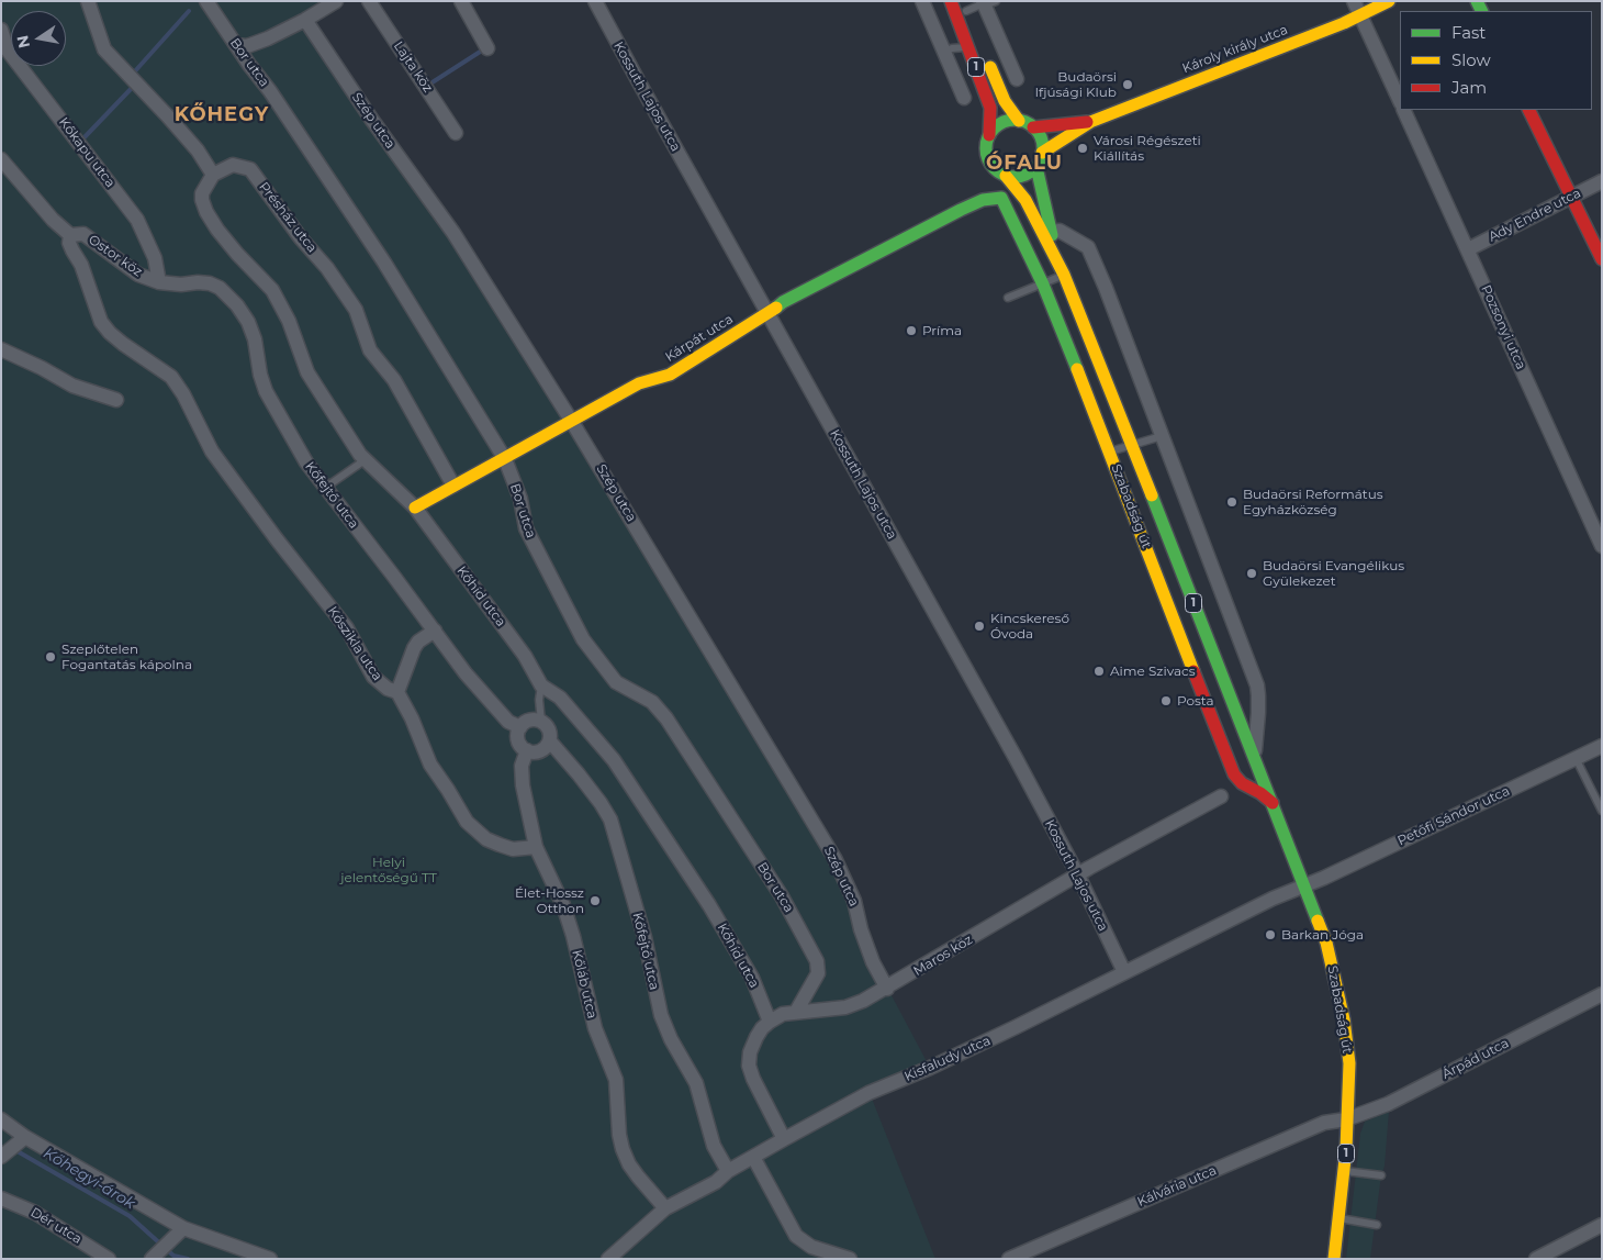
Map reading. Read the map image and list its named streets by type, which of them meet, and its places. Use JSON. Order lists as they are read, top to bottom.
{
  "streets": {
    "street": [
      "Károly király utca",
      "Bor utca",
      "Lajta köz",
      "1",
      "Kossuth Lajos utca",
      "Szép utca",
      "Kőkapu utca",
      "Ady Endre utca",
      "Présház utca",
      "Ostor köz",
      "Pozsonyi utca",
      "Kárpát utca",
      "Kőfejtő utca",
      "Szabadság út",
      "Kőhíd utca",
      "Kőszikla utca",
      "Petőfi Sándor utca",
      "Maros köz",
      "Kőláb utca",
      "Kisfaludy utca",
      "Árpád utca",
      "Kálvária utca",
      "Dér utca"
    ]
  },
  "crossings": [
    ["Károly király utca", "1"],
    ["Károly király utca", "Szabadság út"],
    ["Bor utca", "Kárpát utca"],
    ["Bor utca", "Maros köz"],
    ["1", "Szabadság út"],
    ["Kossuth Lajos utca", "Kárpát utca"],
    ["Kossuth Lajos utca", "Maros köz"],
    ["Kossuth Lajos utca", "Kisfaludy utca"],
    ["Szép utca", "Kárpát utca"],
    ["Szép utca", "Maros köz"],
    ["Kőkapu utca", "Ostor köz"],
    ["Kőkapu utca", "Kőfejtő utca"],
    ["Ady Endre utca", "Pozsonyi utca"],
    ["Présház utca", "Kárpát utca"],
    ["Présház utca", "Kőhíd utca"],
    ["Ostor köz", "Kőfejtő utca"],
    ["Ostor köz", "Kőszikla utca"],
    ["Kárpát utca", "Szabadság út"],
    ["Kárpát utca", "Kőhíd utca"],
    ["Kőfejtő utca", "Kőláb utca"],
    ["Kőfejtő utca", "Kisfaludy utca"],
    ["Szabadság út", "Petőfi Sándor utca"],
    ["Szabadság út", "Kisfaludy utca"],
    ["Szabadság út", "Árpád utca"],
    ["Szabadság út", "Kálvária utca"],
    ["Kőhíd utca", "Maros köz"],
    ["Kőszikla utca", "Kőláb utca"],
    ["Petőfi Sándor utca", "Kisfaludy utca"],
    ["Kőláb utca", "Kisfaludy utca"],
    ["Árpád utca", "Kálvária utca"]
  ],
  "districts": ["KŐHEGY", "ÓFALU"],
  "water": ["Kőhegyi-árok"],
  "parks": ["Helyi jelentőségű TT"],
  "places": [
    "Budaörsi Ifjúsági Klub",
    "Városi Régészeti Kiállítás",
    "Príma",
    "Budaörsi Református Egyházközség",
    "Budaörsi Evangélikus Gyülekezet",
    "Kincskereső Óvoda",
    "Szeplőtelen Fogantatás kápolna",
    "Aime Szivacs",
    "Posta",
    "Élet-Hossz Otthon",
    "Barkan Jóga"
  ],
  "legend": ["Fast", "Slow", "Jam"],
  "north": "left"
}
